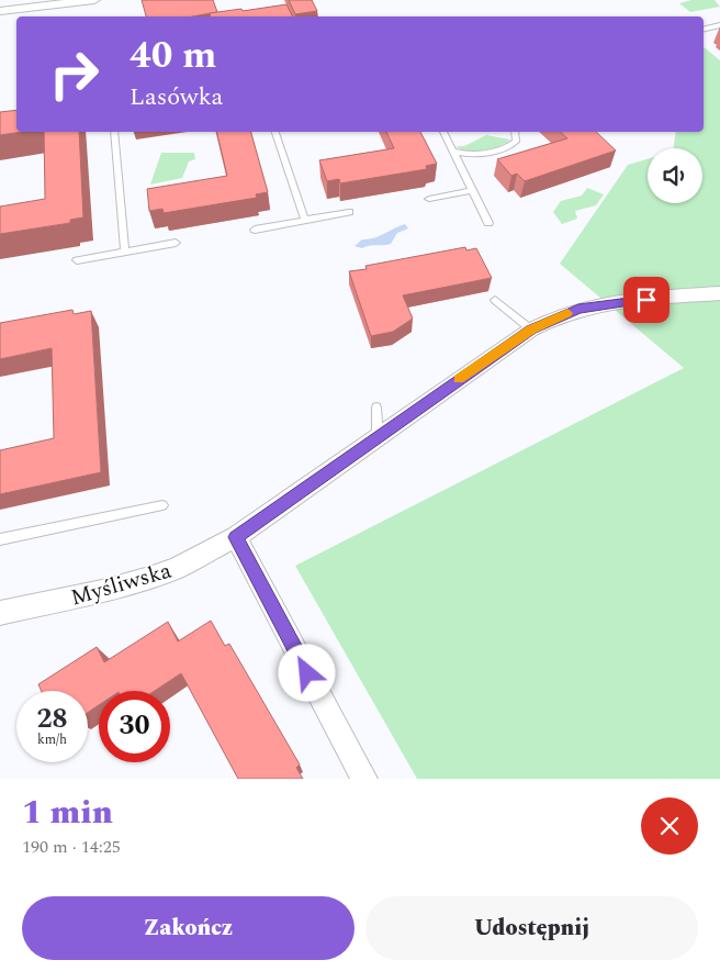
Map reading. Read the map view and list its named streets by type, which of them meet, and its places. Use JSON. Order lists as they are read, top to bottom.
{
  "streets": {
    "street": ["Myśliwska"]
  },
  "page": {
    "turn": ["40 m", "Lasówka"],
    "speed": "28 km/h",
    "limit": "30",
    "heading": ["1 min", "190 m · 14:25"],
    "buttons": ["Zakończ", "Udostępnij"]
  }
}
